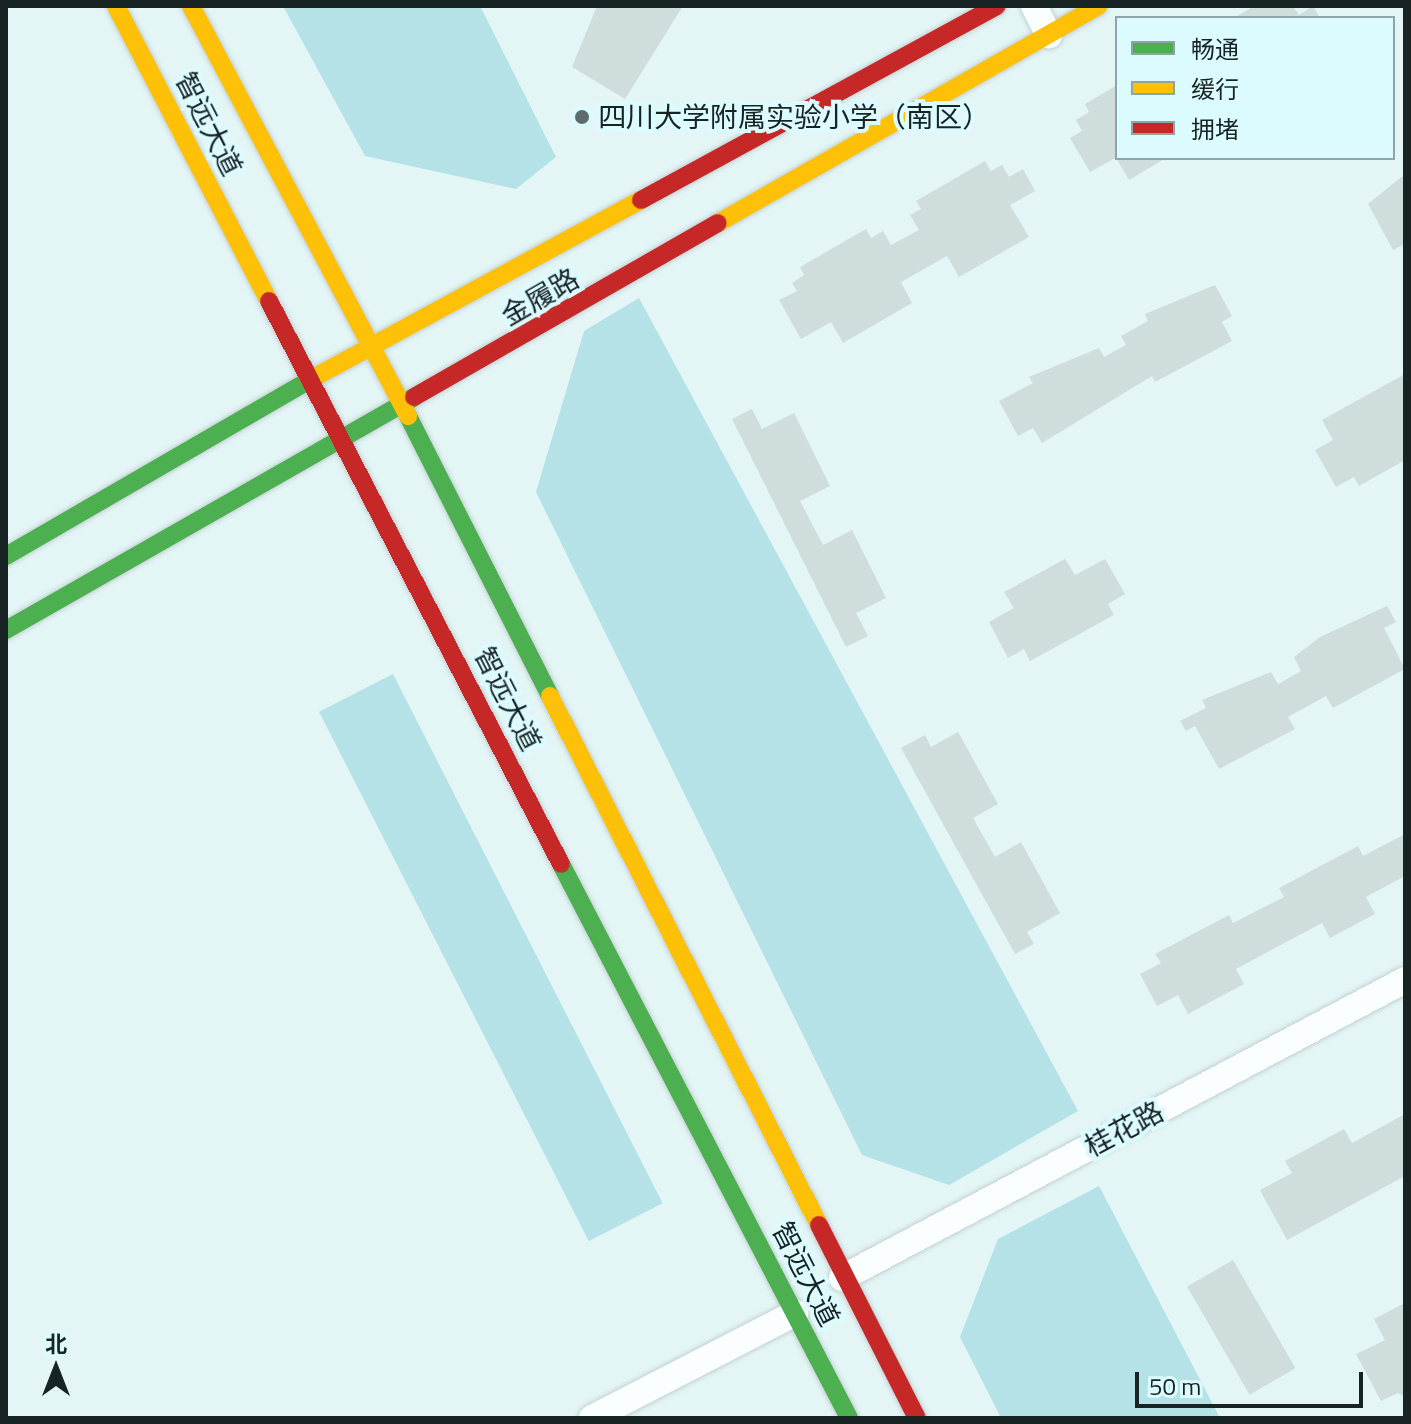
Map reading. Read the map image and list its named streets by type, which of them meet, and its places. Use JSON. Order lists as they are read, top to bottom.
{
  "streets": {
    "main road": ["智远大道", "金履路"],
    "street": ["桂花路"]
  },
  "crossings": [
    ["智远大道", "金履路"],
    ["智远大道", "桂花路"]
  ],
  "places": ["四川大学附属实验小学（南区）"],
  "legend": ["畅通", "缓行", "拥堵"],
  "scale_bar": "50 m",
  "north": "top"
}
